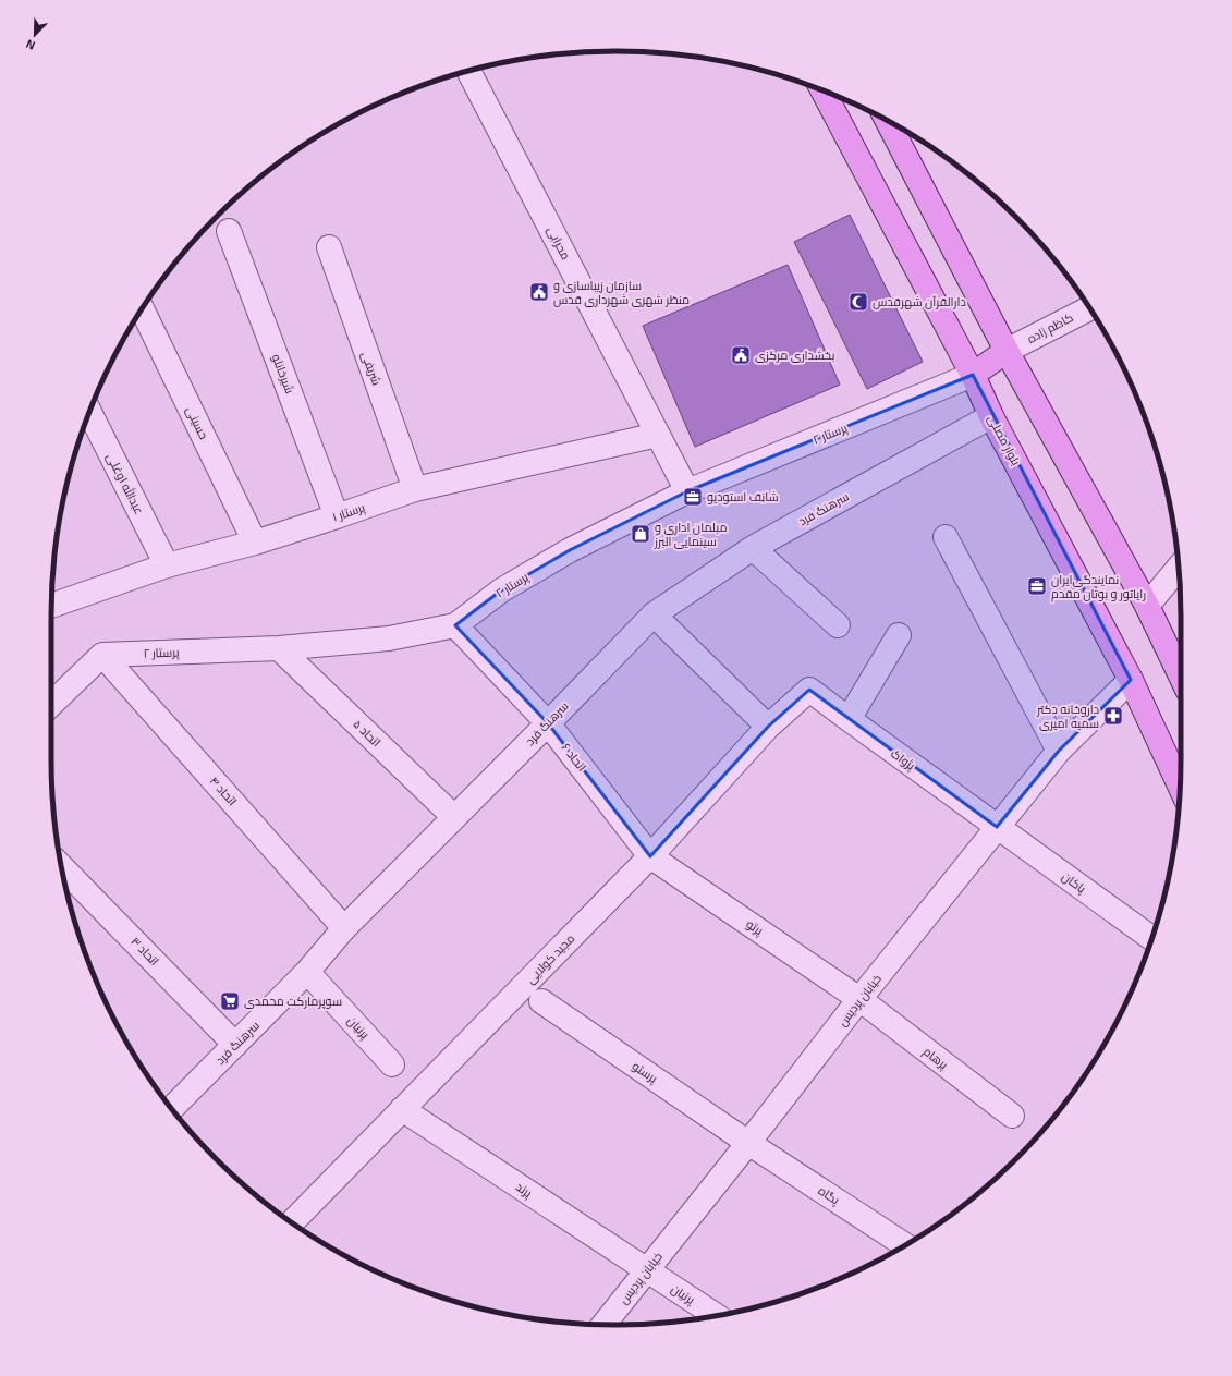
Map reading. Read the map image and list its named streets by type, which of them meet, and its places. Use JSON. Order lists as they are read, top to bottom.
{
  "streets": {
    "main road": ["بلوار مصلی"],
    "street": [
      "محرابی",
      "کاظم زاده",
      "شریفی",
      "شیرخانلو",
      "حسینی",
      "پرستار ۲",
      "عبدالله اوغلی",
      "سرهنگ فرد",
      "پرستار ۱",
      "اتحاد ۵",
      "اتحاد ۶",
      "پژواک",
      "اتحاد ۴",
      "پاکان",
      "پرتو",
      "اتحاد ۳",
      "مجید کولایی",
      "خیابان پردیس",
      "پرنیان",
      "پرهام",
      "پرستو",
      "پرند",
      "پگاه"
    ]
  },
  "crossings": [
    ["محرابی", "پرستار ۲"],
    ["محرابی", "پرستار ۱"],
    ["شریفی", "پرستار ۱"],
    ["شیرخانلو", "پرستار ۱"],
    ["حسینی", "پرستار ۱"],
    ["پرستار ۲", "بلوار مصلی"],
    ["پرستار ۲", "اتحاد ۵"],
    ["پرستار ۲", "اتحاد ۶"],
    ["پرستار ۲", "اتحاد ۴"],
    ["بلوار مصلی", "سرهنگ فرد"],
    ["بلوار مصلی", "خیابان پردیس"],
    ["عبدالله اوغلی", "پرستار ۱"],
    ["سرهنگ فرد", "اتحاد ۵"],
    ["سرهنگ فرد", "اتحاد ۶"],
    ["سرهنگ فرد", "اتحاد ۴"],
    ["سرهنگ فرد", "اتحاد ۳"],
    ["سرهنگ فرد", "پرنیان"],
    ["اتحاد ۶", "پرتو"],
    ["اتحاد ۶", "مجید کولایی"],
    ["پژواک", "پاکان"],
    ["پژواک", "مجید کولایی"],
    ["پژواک", "خیابان پردیس"],
    ["پاکان", "خیابان پردیس"],
    ["پرتو", "مجید کولایی"],
    ["پرتو", "خیابان پردیس"],
    ["پرتو", "پرهام"],
    ["مجید کولایی", "پرند"],
    ["خیابان پردیس", "پرنیان"],
    ["خیابان پردیس", "پرهام"],
    ["خیابان پردیس", "پرستو"],
    ["خیابان پردیس", "پرند"],
    ["خیابان پردیس", "پگاه"],
    ["پرنیان", "پرند"],
    ["پرستو", "پگاه"]
  ],
  "places": {
    "public building": ["سازمان زیباسازی و منظر شهری شهرداری قدس", "بخشداری مرکزی"],
    "mosque": ["دارالقرآن شهرقدس"],
    "office": ["شانِف استودیو", "نمایندگی‌ایران رایاتور و بوتان مقدم"],
    "shop": ["مبلمان اداری و سینمایی البرز"],
    "pharmacy": ["داروخانه دکتر سمیه امیری"],
    "supermarket": ["سوپرمارکت محمدی"]
  },
  "north": "bottom left"
}
